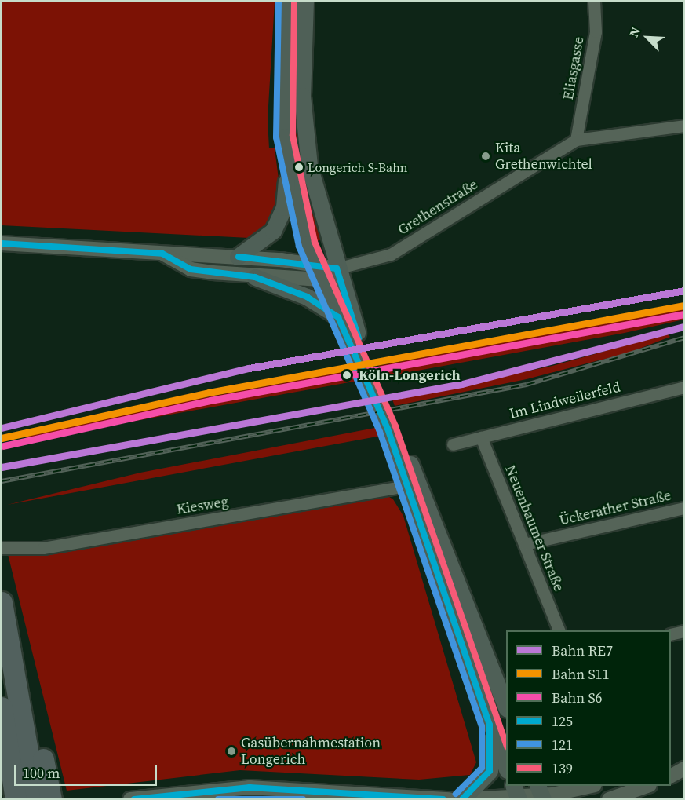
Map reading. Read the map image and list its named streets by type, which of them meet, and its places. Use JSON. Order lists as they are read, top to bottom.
{
  "streets": {
    "street": [
      "Eliasgasse",
      "Grethenstraße",
      "Im Lindweilerfeld",
      "Kiesweg",
      "Ückerather Straße",
      "Neuenbaumer Straße"
    ]
  },
  "crossings": [
    ["Eliasgasse", "Grethenstraße"],
    ["Im Lindweilerfeld", "Neuenbaumer Straße"],
    ["Ückerather Straße", "Neuenbaumer Straße"]
  ],
  "places": [
    "Kita Grethenwichtel",
    "Longerich S-Bahn",
    "Köln-Longerich",
    "Gasübernahmestation Longerich"
  ],
  "lines": [
    "transit line 121",
    "transit line 139",
    "transit line 125",
    "rail line RE7",
    "rail line S11",
    "rail line S6"
  ],
  "legend": [
    "Bahn RE7",
    "Bahn S11",
    "Bahn S6",
    "125",
    "121",
    "139"
  ],
  "scale_bar": "100 m",
  "north": "top left"
}
